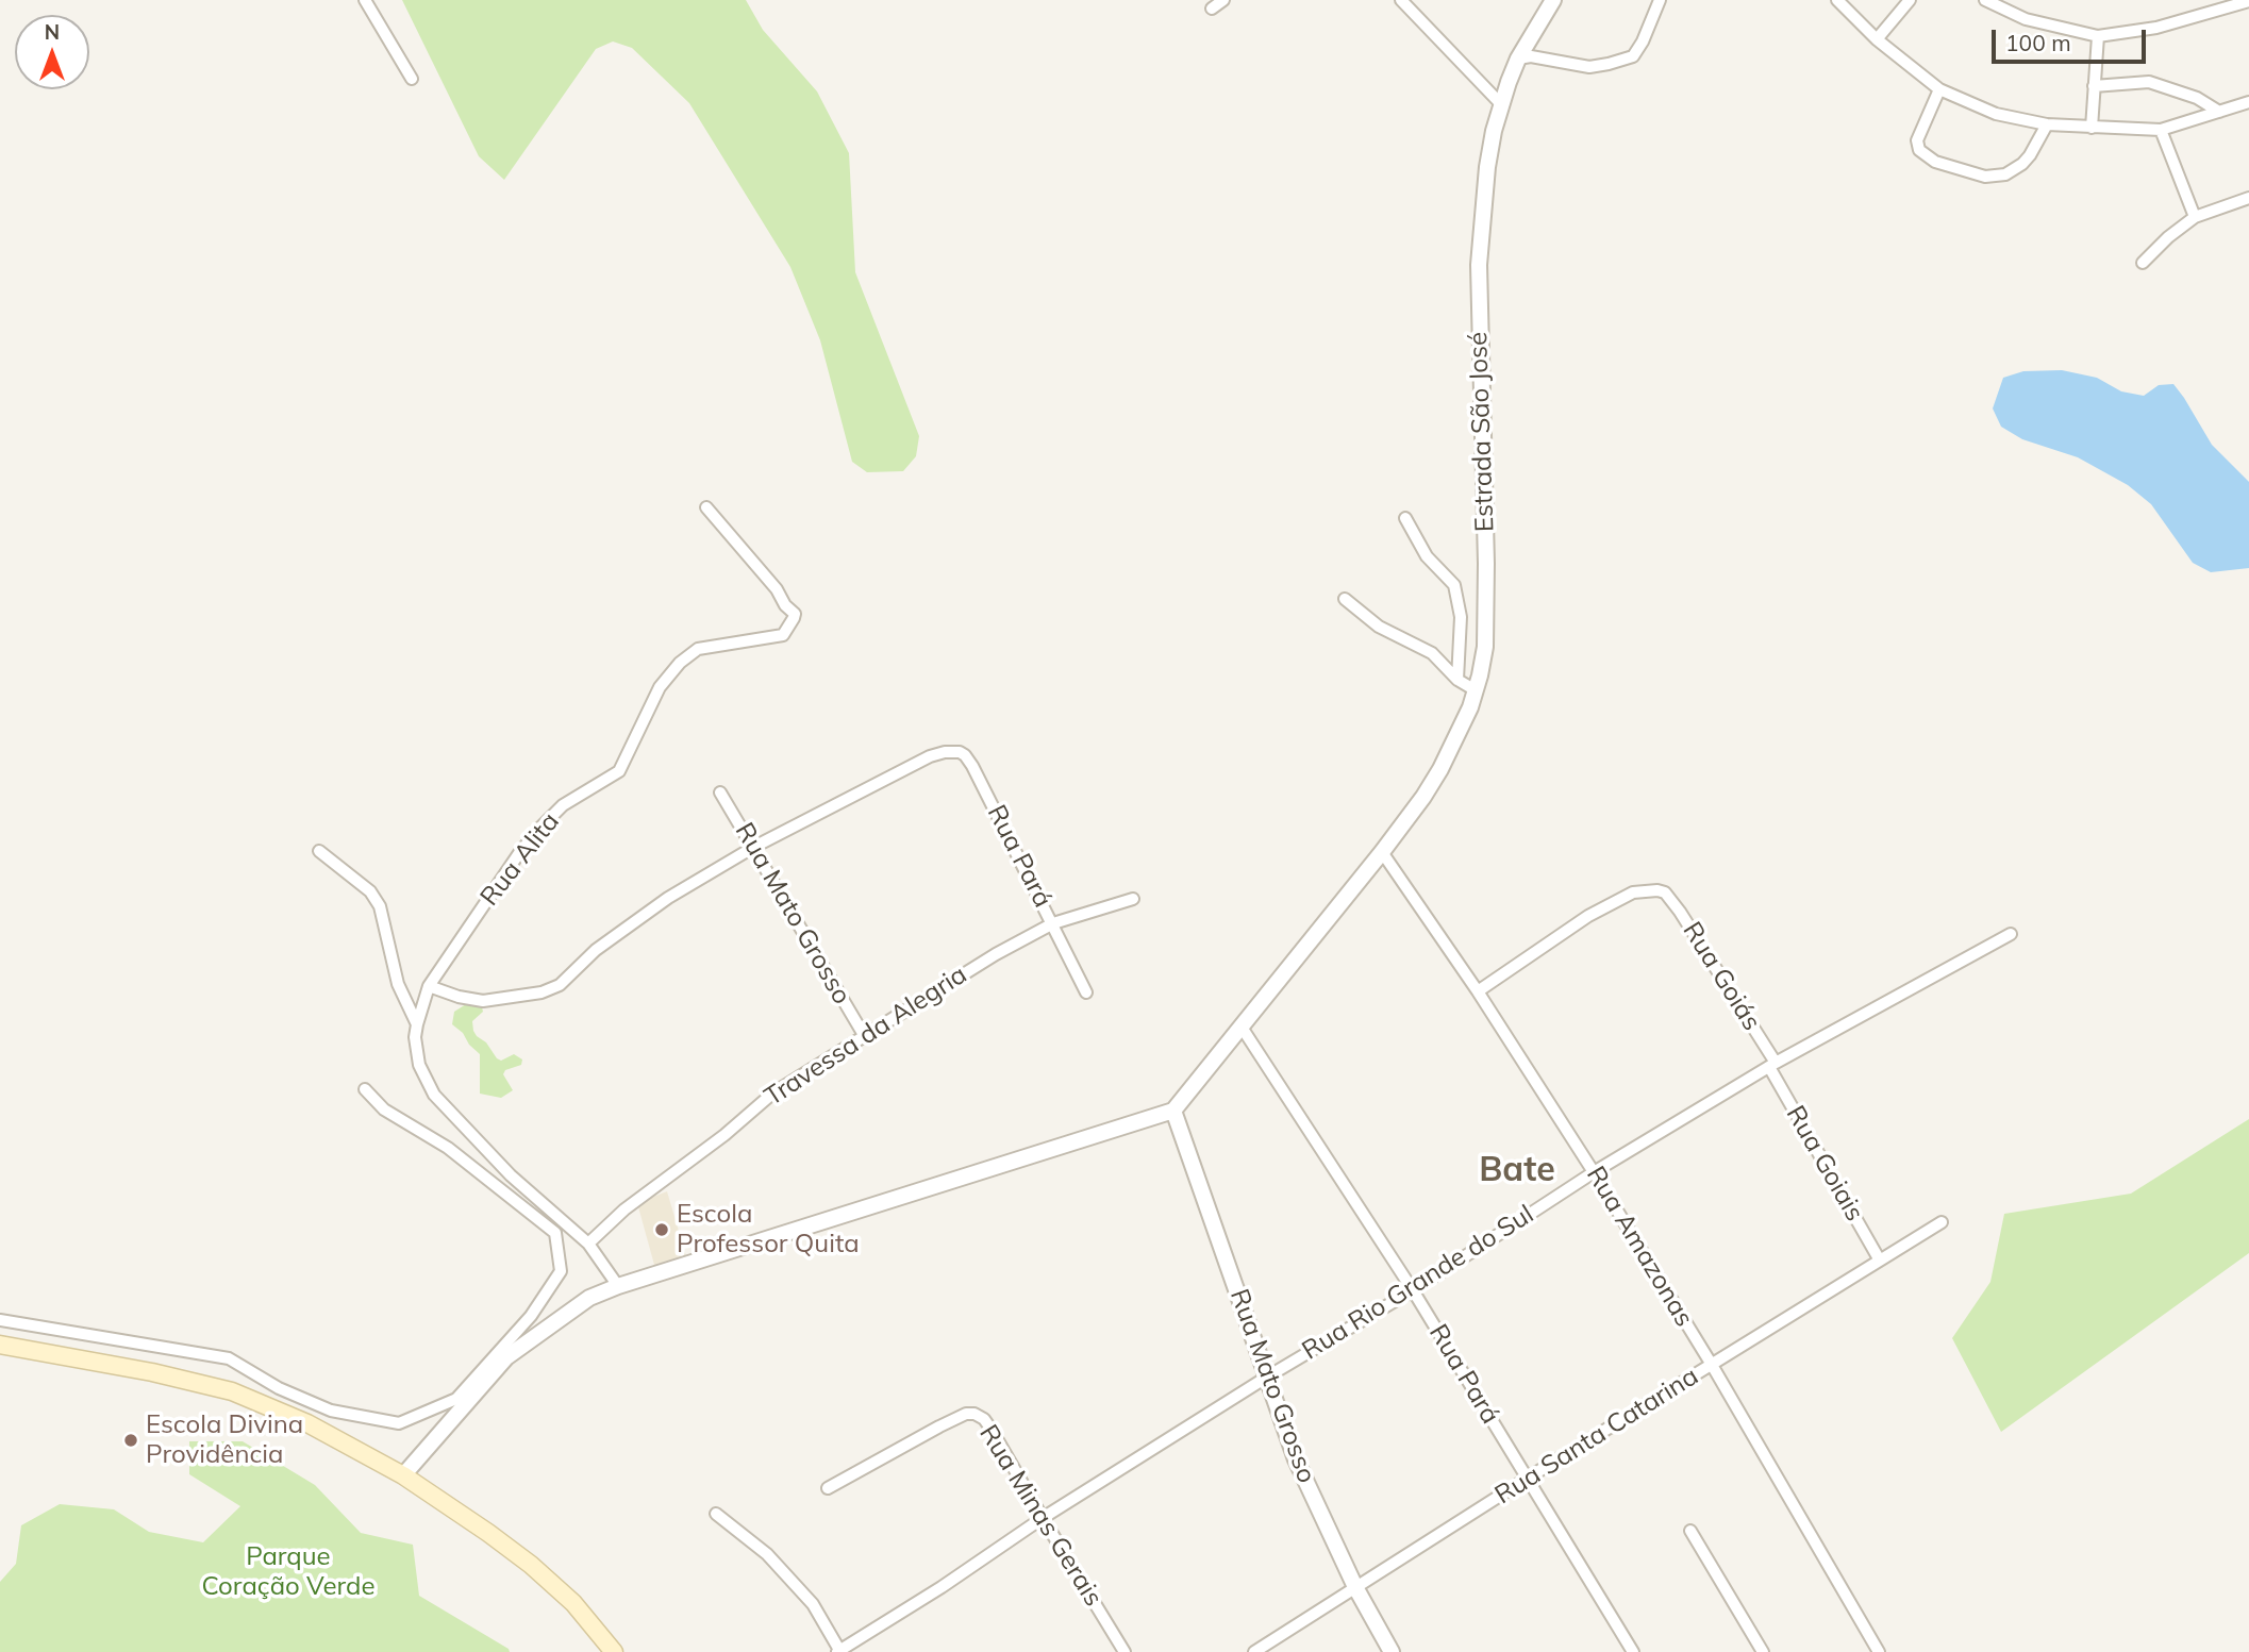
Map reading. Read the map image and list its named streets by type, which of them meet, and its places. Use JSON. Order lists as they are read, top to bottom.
{
  "streets": {
    "street": [
      "Estrada São José",
      "Rua Pará",
      "Rua Alita",
      "Rua Mato Grosso",
      "Rua Goiás",
      "Travessa da Alegria",
      "Rua Goiais",
      "Rua Amazonas",
      "Rua Rio Grande do Sul",
      "Rua Santa Catarina",
      "Rua Minas Gerais"
    ]
  },
  "crossings": [
    ["Estrada São José", "Rua Pará"],
    ["Estrada São José", "Rua Mato Grosso"],
    ["Estrada São José", "Rua Amazonas"],
    ["Rua Pará", "Rua Mato Grosso"],
    ["Rua Pará", "Travessa da Alegria"],
    ["Rua Pará", "Rua Rio Grande do Sul"],
    ["Rua Pará", "Rua Santa Catarina"],
    ["Rua Alita", "Travessa da Alegria"],
    ["Rua Mato Grosso", "Travessa da Alegria"],
    ["Rua Mato Grosso", "Rua Rio Grande do Sul"],
    ["Rua Mato Grosso", "Rua Santa Catarina"],
    ["Rua Goiás", "Rua Goiais"],
    ["Rua Goiás", "Rua Amazonas"],
    ["Rua Goiás", "Rua Rio Grande do Sul"],
    ["Rua Goiais", "Rua Rio Grande do Sul"],
    ["Rua Goiais", "Rua Santa Catarina"],
    ["Rua Amazonas", "Rua Rio Grande do Sul"],
    ["Rua Amazonas", "Rua Santa Catarina"],
    ["Rua Rio Grande do Sul", "Rua Minas Gerais"]
  ],
  "districts": ["Bate"],
  "parks": ["Parque Coração Verde"],
  "places": ["Escola Professor Quita", "Escola Divina Providência"],
  "scale_bar": "100 m",
  "north": "top"
}
